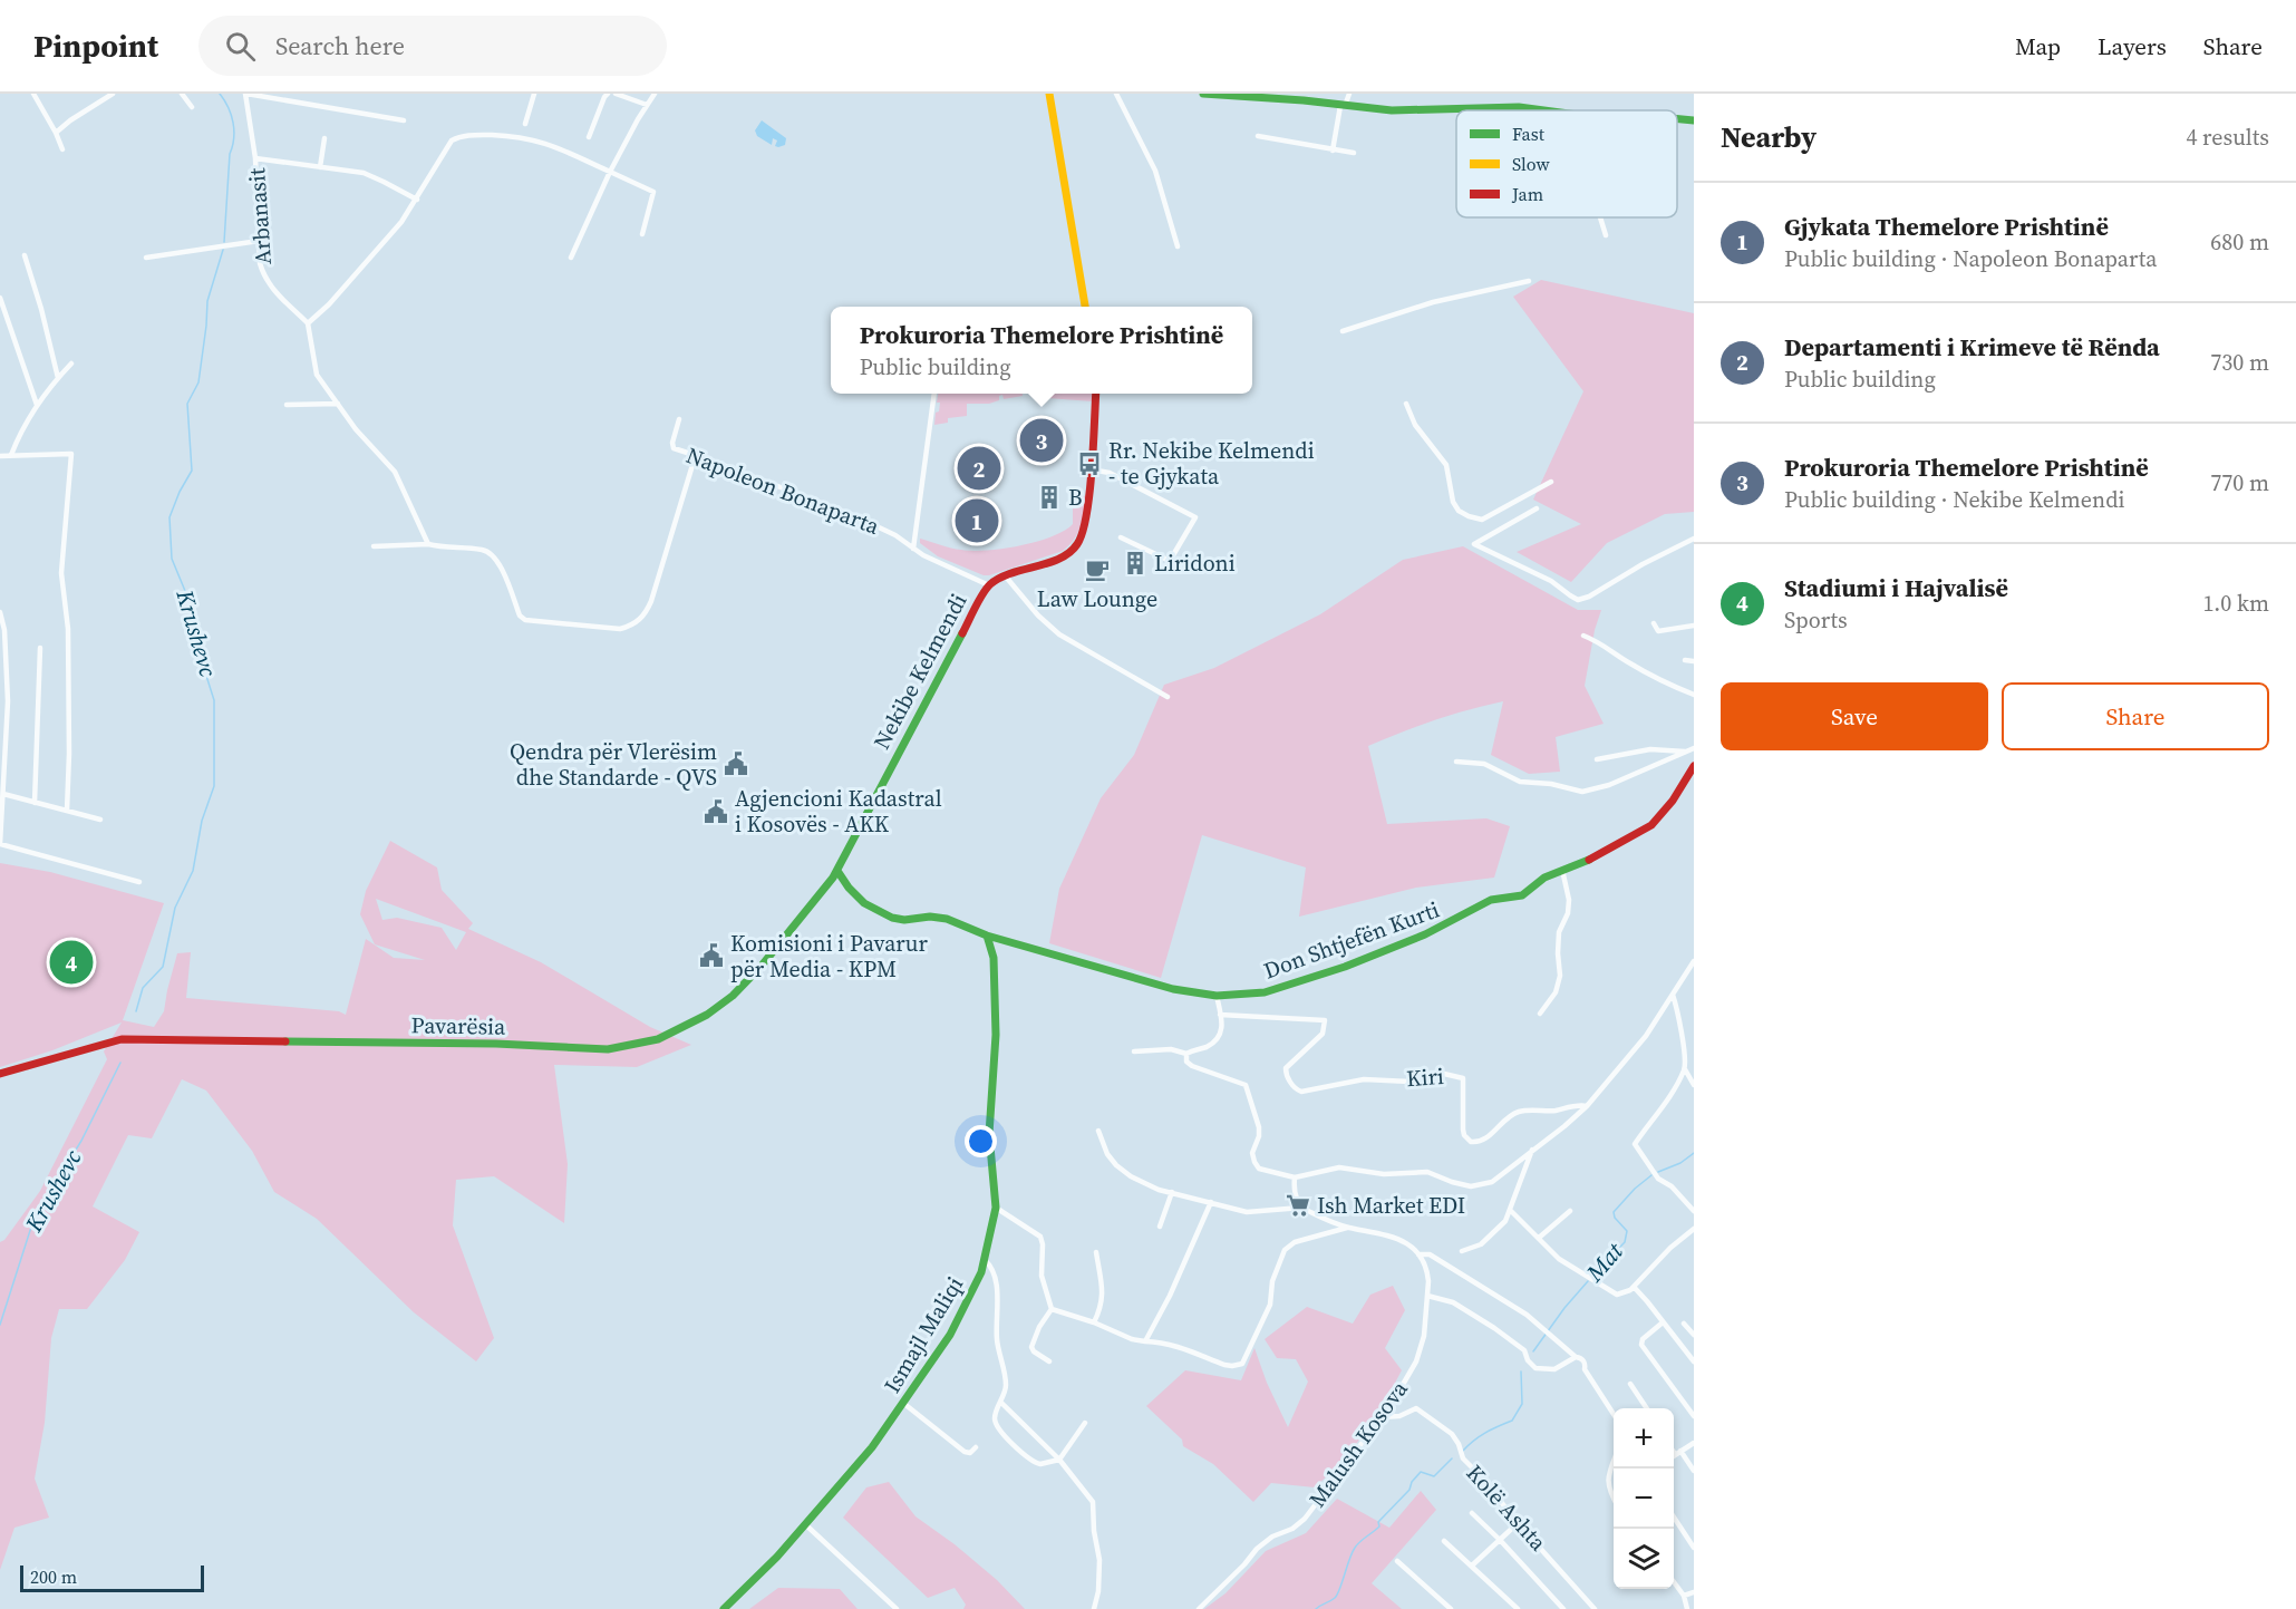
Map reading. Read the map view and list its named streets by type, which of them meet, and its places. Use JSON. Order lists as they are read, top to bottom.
{
  "streets": {
    "street": [
      "Arbanasit",
      "Napoleon Bonaparta",
      "Nekibe Kelmendi",
      "Don Shtjefën Kurti",
      "Pavarësia",
      "Kiri",
      "Ismajl Maliqi",
      "Malush Kosova",
      "Kolë Ashta"
    ]
  },
  "crossings": [
    ["Napoleon Bonaparta", "Nekibe Kelmendi"],
    ["Nekibe Kelmendi", "Pavarësia"],
    ["Don Shtjefën Kurti", "Pavarësia"],
    ["Don Shtjefën Kurti", "Ismajl Maliqi"],
    ["Malush Kosova", "Kolë Ashta"]
  ],
  "water": ["Krushevc", "Mat"],
  "places": {
    "bus stop": ["Rr. Nekibe Kelmendi - te Gjykata"],
    "building": ["B", "Liridoni"],
    "cafe": ["Law Lounge"],
    "public building": ["Qendra për Vlerësim dhe Standarde - QVS", "Agjencioni Kadastral i Kosovës - AKK", "Komisioni i Pavarur për Media - KPM"],
    "supermarket": ["Ish Market EDI"]
  },
  "legend": ["Fast", "Slow", "Jam"],
  "scale_bar": "200 m",
  "page": {
    "header": "Pinpoint",
    "search": "Search here",
    "nav": ["Map", "Layers", "Share"],
    "heading": ["Nearby", "4 results"],
    "list": [
      {
        "mark": "1",
        "name": "Gjykata Themelore Prishtinë",
        "note": "Public building · Napoleon Bonaparta",
        "value": "680 m"
      },
      {
        "mark": "2",
        "name": "Departamenti i Krimeve të Rënda",
        "note": "Public building",
        "value": "730 m"
      },
      {
        "mark": "3",
        "name": "Prokuroria Themelore Prishtinë",
        "note": "Public building · Nekibe Kelmendi",
        "value": "770 m"
      },
      {
        "mark": "4",
        "name": "Stadiumi i Hajvalisë",
        "note": "Sports",
        "value": "1.0 km"
      }
    ],
    "popup": ["Prokuroria Themelore Prishtinë", "Public building"],
    "pins": [
      "3",
      "2",
      "1",
      "4"
    ],
    "buttons": ["Save", "Share"],
    "map_buttons": ["+", "−"],
    "scale": "200 m"
  }
}
